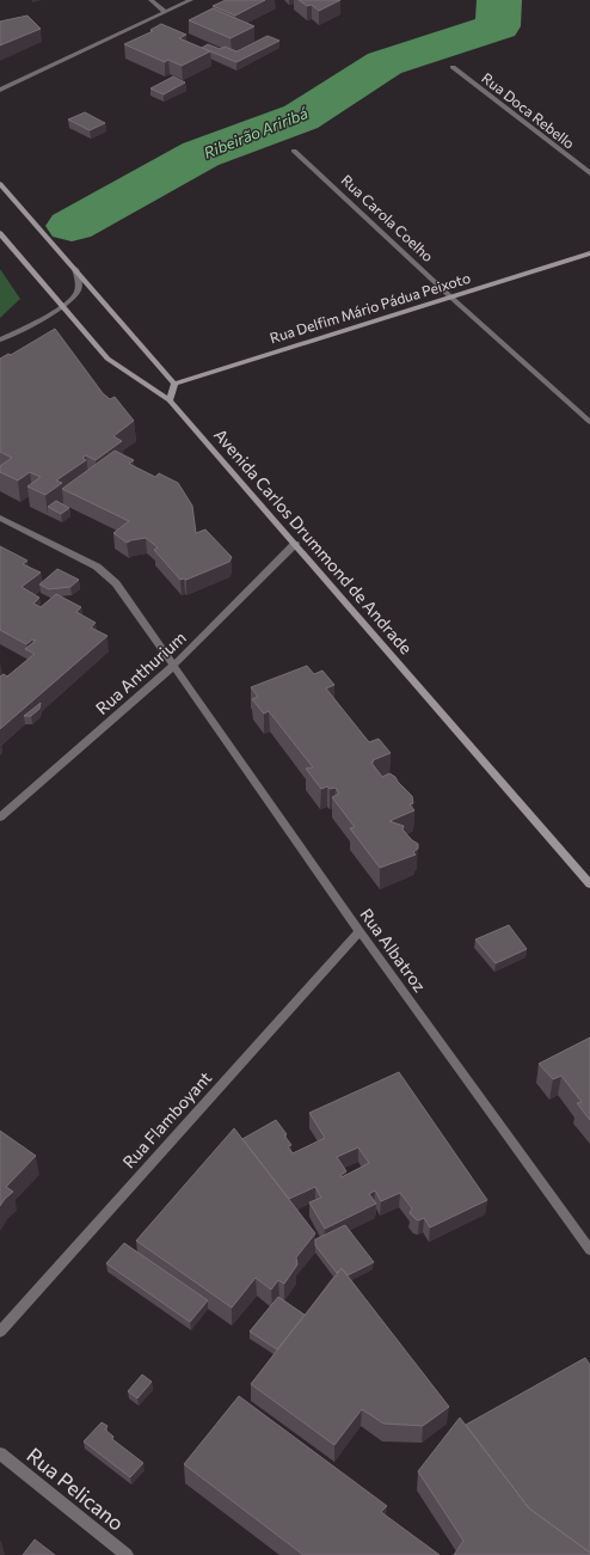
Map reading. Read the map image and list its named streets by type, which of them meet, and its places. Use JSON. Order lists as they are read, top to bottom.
{
  "streets": {
    "main road": ["Rua Delfim Mário Pádua Peixoto", "Avenida Carlos Drummond de Andrade"],
    "street": [
      "Rua Doca Rebello",
      "Rua Carola Coelho",
      "Rua Anthurium",
      "Rua Albatroz",
      "Rua Flamboyant",
      "Rua Pelicano"
    ]
  },
  "crossings": [
    ["Rua Carola Coelho", "Rua Delfim Mário Pádua Peixoto"],
    ["Avenida Carlos Drummond de Andrade", "Rua Anthurium"],
    ["Rua Anthurium", "Rua Albatroz"],
    ["Rua Albatroz", "Rua Flamboyant"]
  ],
  "water": ["Ribeirão Ariribá"]
}
